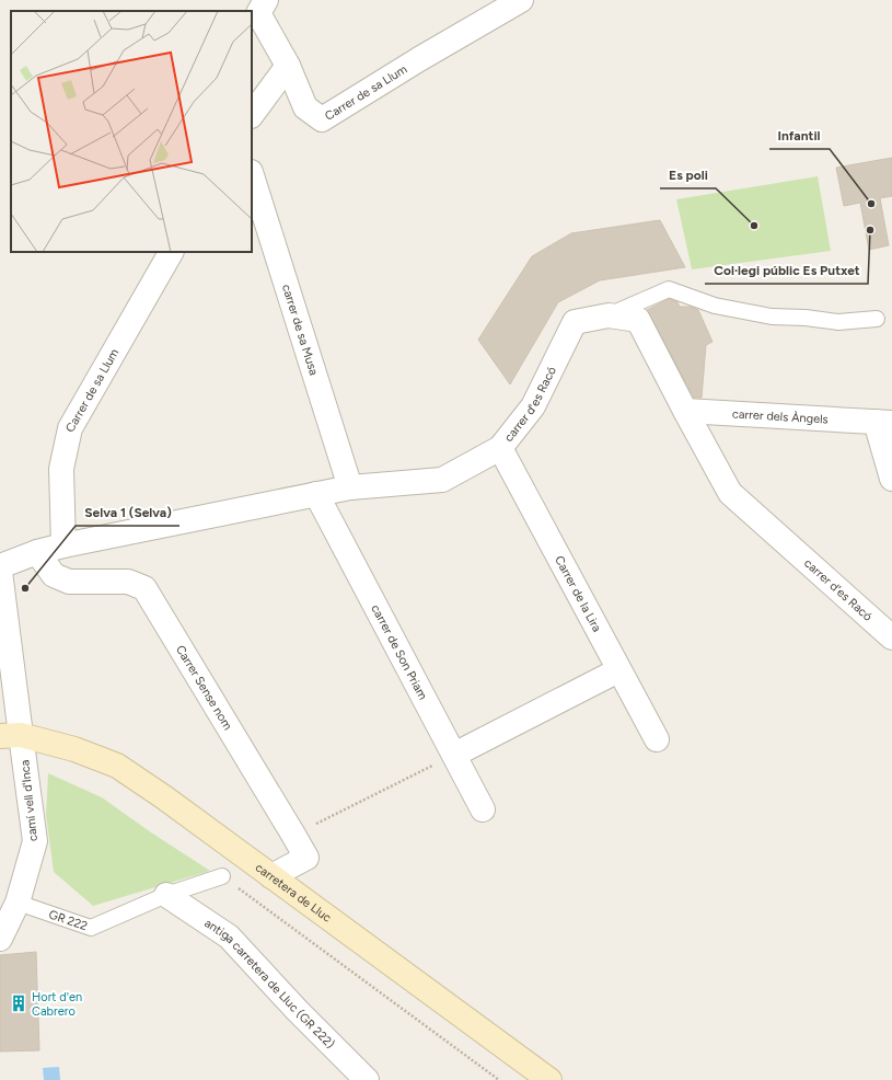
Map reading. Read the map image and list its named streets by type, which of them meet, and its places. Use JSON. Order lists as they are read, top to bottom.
{
  "streets": {
    "main road": ["carretera de Lluc"],
    "street": [
      "Carrer de sa Llum",
      "carrer de sa Musa",
      "carrer d'es Racó",
      "carrer dels Àngels",
      "Carrer de la Lira",
      "carrer de Son Priam",
      "Carrer Sense nom",
      "camí vell d'Inca",
      "antiga carretera de Lluc (GR 222)"
    ],
    "lane": ["GR 222"]
  },
  "crossings": [
    ["Carrer de sa Llum", "carrer d'es Racó"],
    ["carrer de sa Musa", "carrer d'es Racó"],
    ["carrer d'es Racó", "carrer dels Àngels"],
    ["carrer d'es Racó", "Carrer de la Lira"],
    ["carrer d'es Racó", "carrer de Son Priam"],
    ["carrer d'es Racó", "Carrer Sense nom"],
    ["Carrer Sense nom", "carretera de Lluc"],
    ["camí vell d'Inca", "carretera de Lluc"],
    ["camí vell d'Inca", "GR 222"],
    ["GR 222", "antiga carretera de Lluc (GR 222)"]
  ],
  "places": {
    "other": [
      "Infantil",
      "Es poli",
      "Col·legi públic Es Putxet",
      "Selva 1 (Selva)"
    ],
    "building": ["Hort d'en Cabrero"]
  }
}
